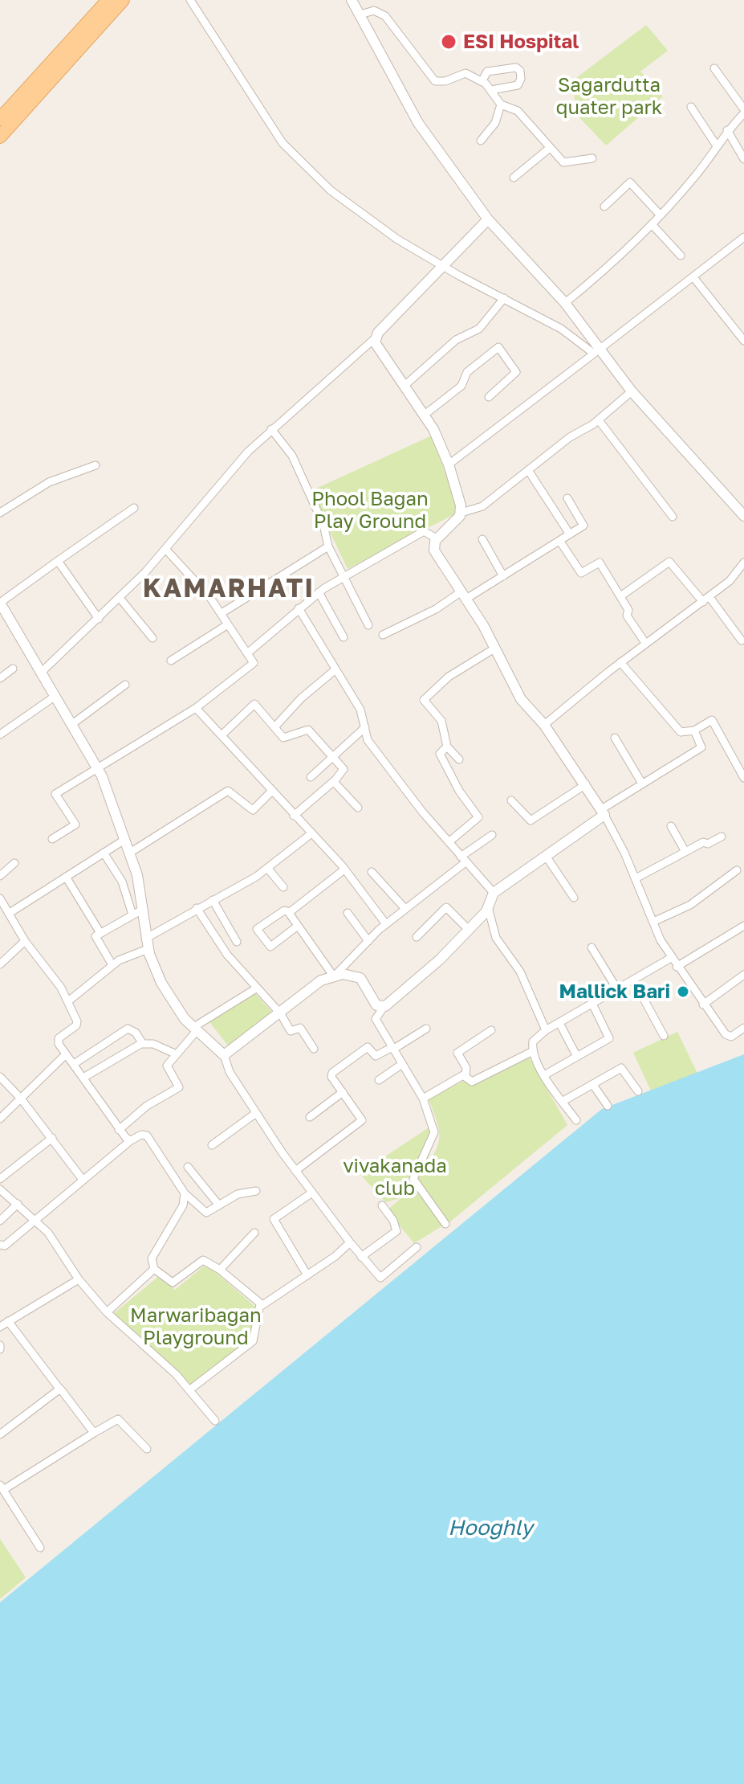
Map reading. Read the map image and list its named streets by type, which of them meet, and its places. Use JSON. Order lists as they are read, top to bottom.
{
  "districts": ["KAMARHATI"],
  "water": ["Hooghly"],
  "parks": [
    "Sagardutta quater park",
    "Phool Bagan Play Ground",
    "vivakanada club",
    "Marwaribagan Playground"
  ],
  "places": ["ESI Hospital", "Mallick Bari"]
}
